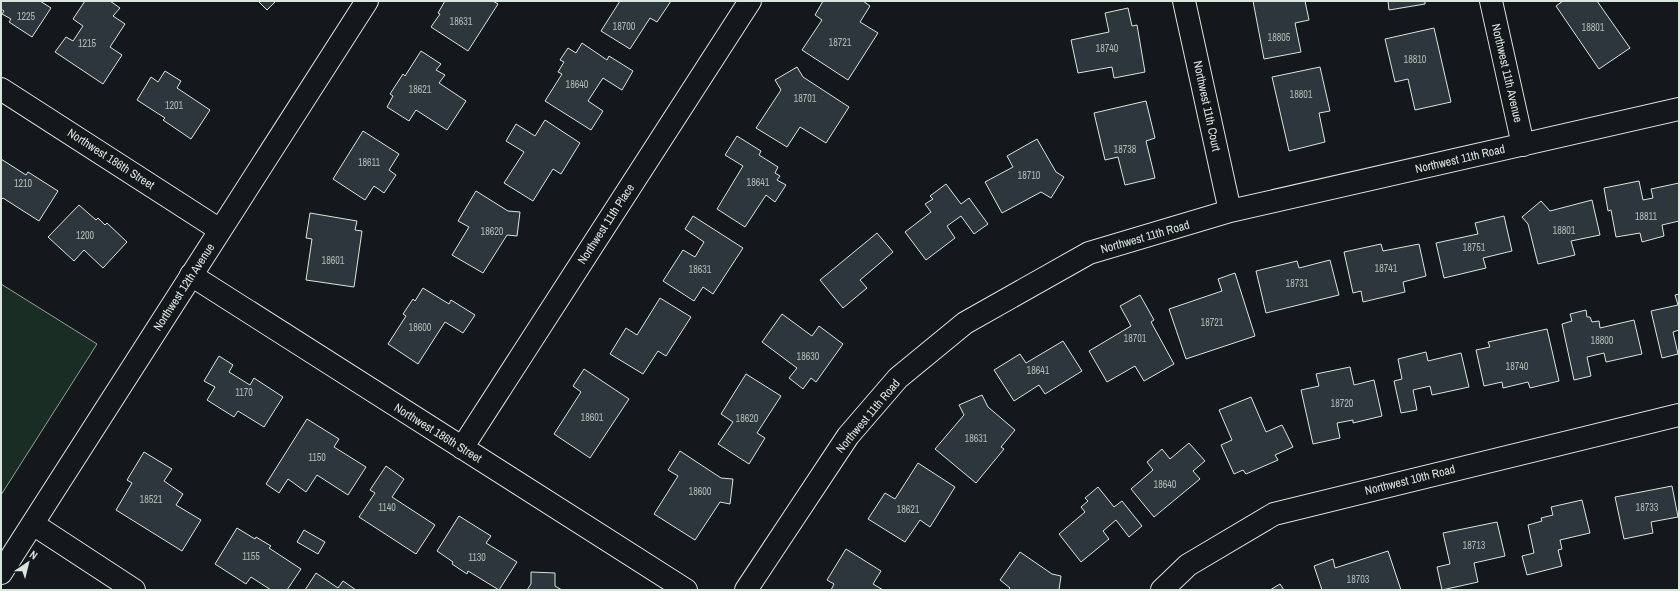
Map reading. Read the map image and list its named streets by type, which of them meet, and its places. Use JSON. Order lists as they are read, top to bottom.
{
  "streets": {
    "street": [
      "Northwest 11th Avenue",
      "Northwest 11th Court",
      "Northwest 186th Street",
      "Northwest 11th Road",
      "Northwest 11th Place",
      "Northwest 12th Avenue",
      "Northwest 10th Road"
    ]
  },
  "crossings": [
    ["Northwest 11th Avenue", "Northwest 11th Road"],
    ["Northwest 11th Court", "Northwest 11th Road"],
    ["Northwest 186th Street", "Northwest 11th Place"],
    ["Northwest 186th Street", "Northwest 12th Avenue"]
  ],
  "house_numbers": [
    "1225",
    "18631",
    "18700",
    "18801",
    "18805",
    "18721",
    "1215",
    "18740",
    "18810",
    "18640",
    "18621",
    "18801",
    "18701",
    "1201",
    "18738",
    "18611",
    "18710",
    "18641",
    "1210",
    "18811",
    "18801",
    "18620",
    "1200",
    "18751",
    "18601",
    "18741",
    "18631",
    "18731",
    "18721",
    "18600",
    "18701",
    "18800",
    "18630",
    "18740",
    "18641",
    "1170",
    "18720",
    "18601",
    "18620",
    "18631",
    "1150",
    "18640",
    "18600",
    "18521",
    "1140",
    "18733",
    "18621",
    "18713",
    "1155",
    "1130",
    "18703"
  ],
  "north": "top right"
}
